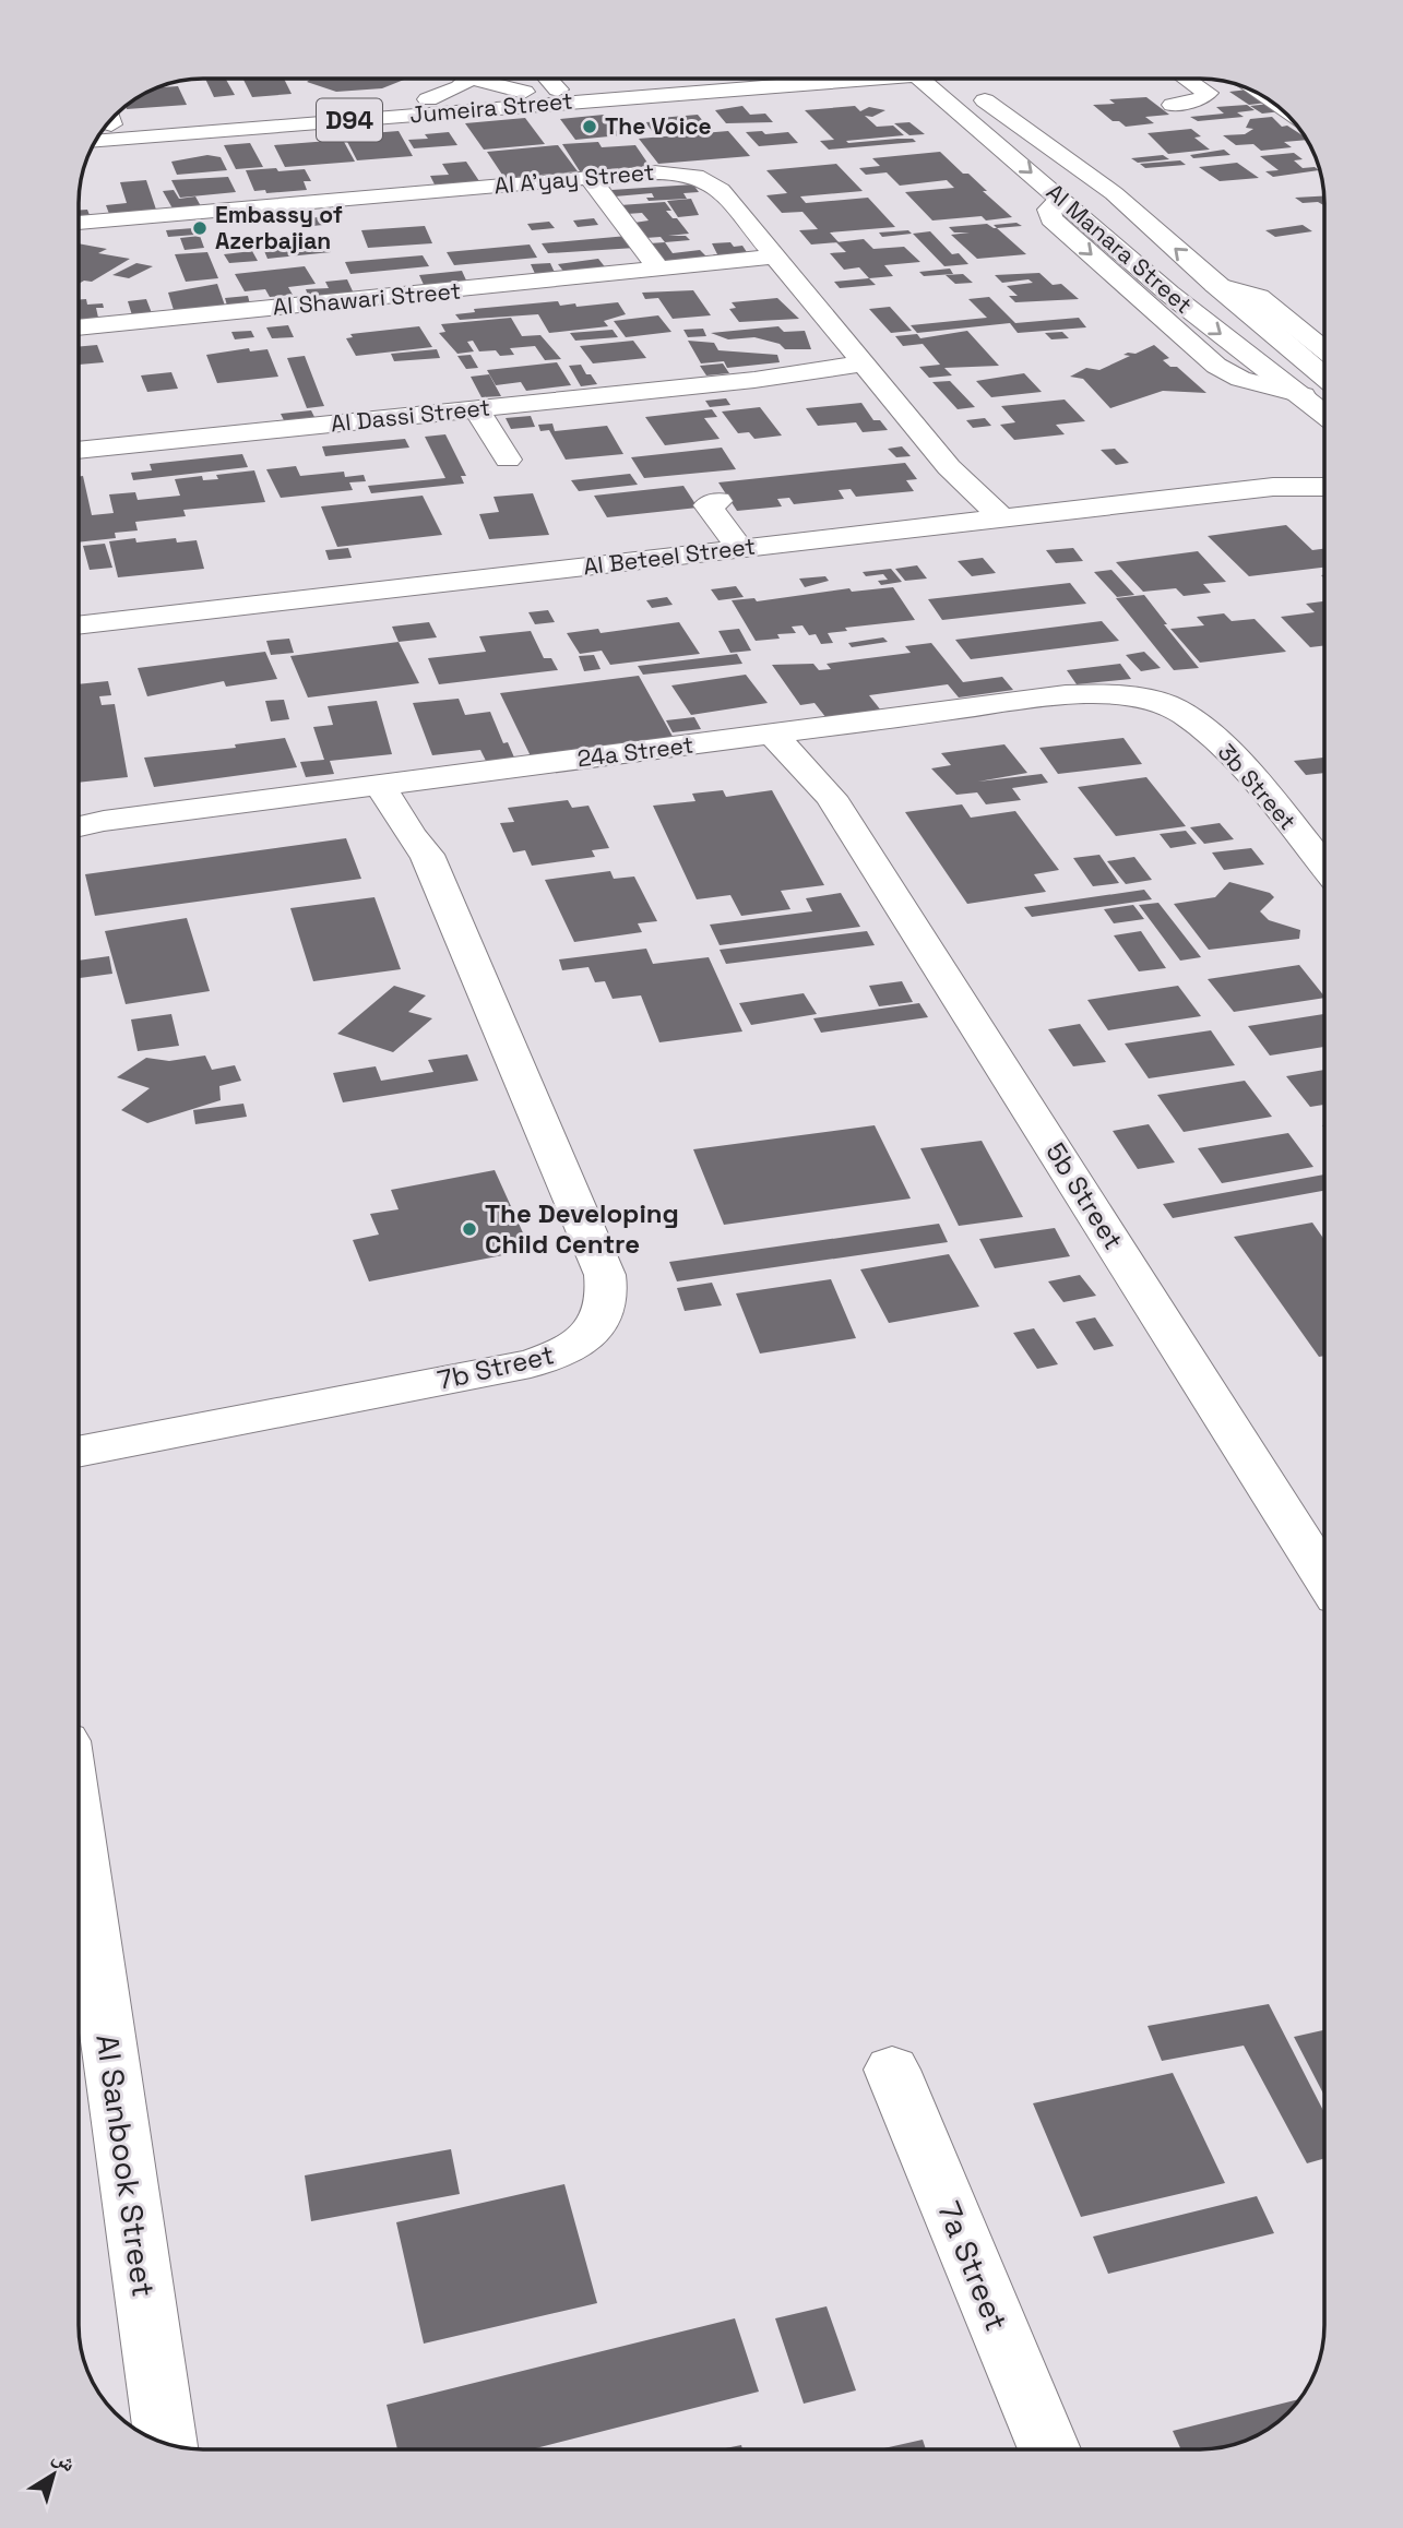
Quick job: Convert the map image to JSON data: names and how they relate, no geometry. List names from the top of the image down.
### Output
{
  "streets": {
    "street": [
      "Jumeira Street",
      "D94",
      "Al A'yay Street",
      "Al Manara Street",
      "Al Shawari Street",
      "Al Dassi Street",
      "Al Beteel Street",
      "24a Street",
      "3b Street",
      "5b Street",
      "7b Street",
      "Al Sanbook Street",
      "7a Street"
    ]
  },
  "crossings": [
    ["Al A'yay Street", "Al Shawari Street"],
    ["Al A'yay Street", "Al Dassi Street"],
    ["Al A'yay Street", "Al Beteel Street"],
    ["24a Street", "3b Street"],
    ["24a Street", "5b Street"],
    ["24a Street", "7b Street"]
  ],
  "places": ["The Voice", "Embassy of Azerbajian", "The Developing Child Centre"],
  "north": "top right"
}
